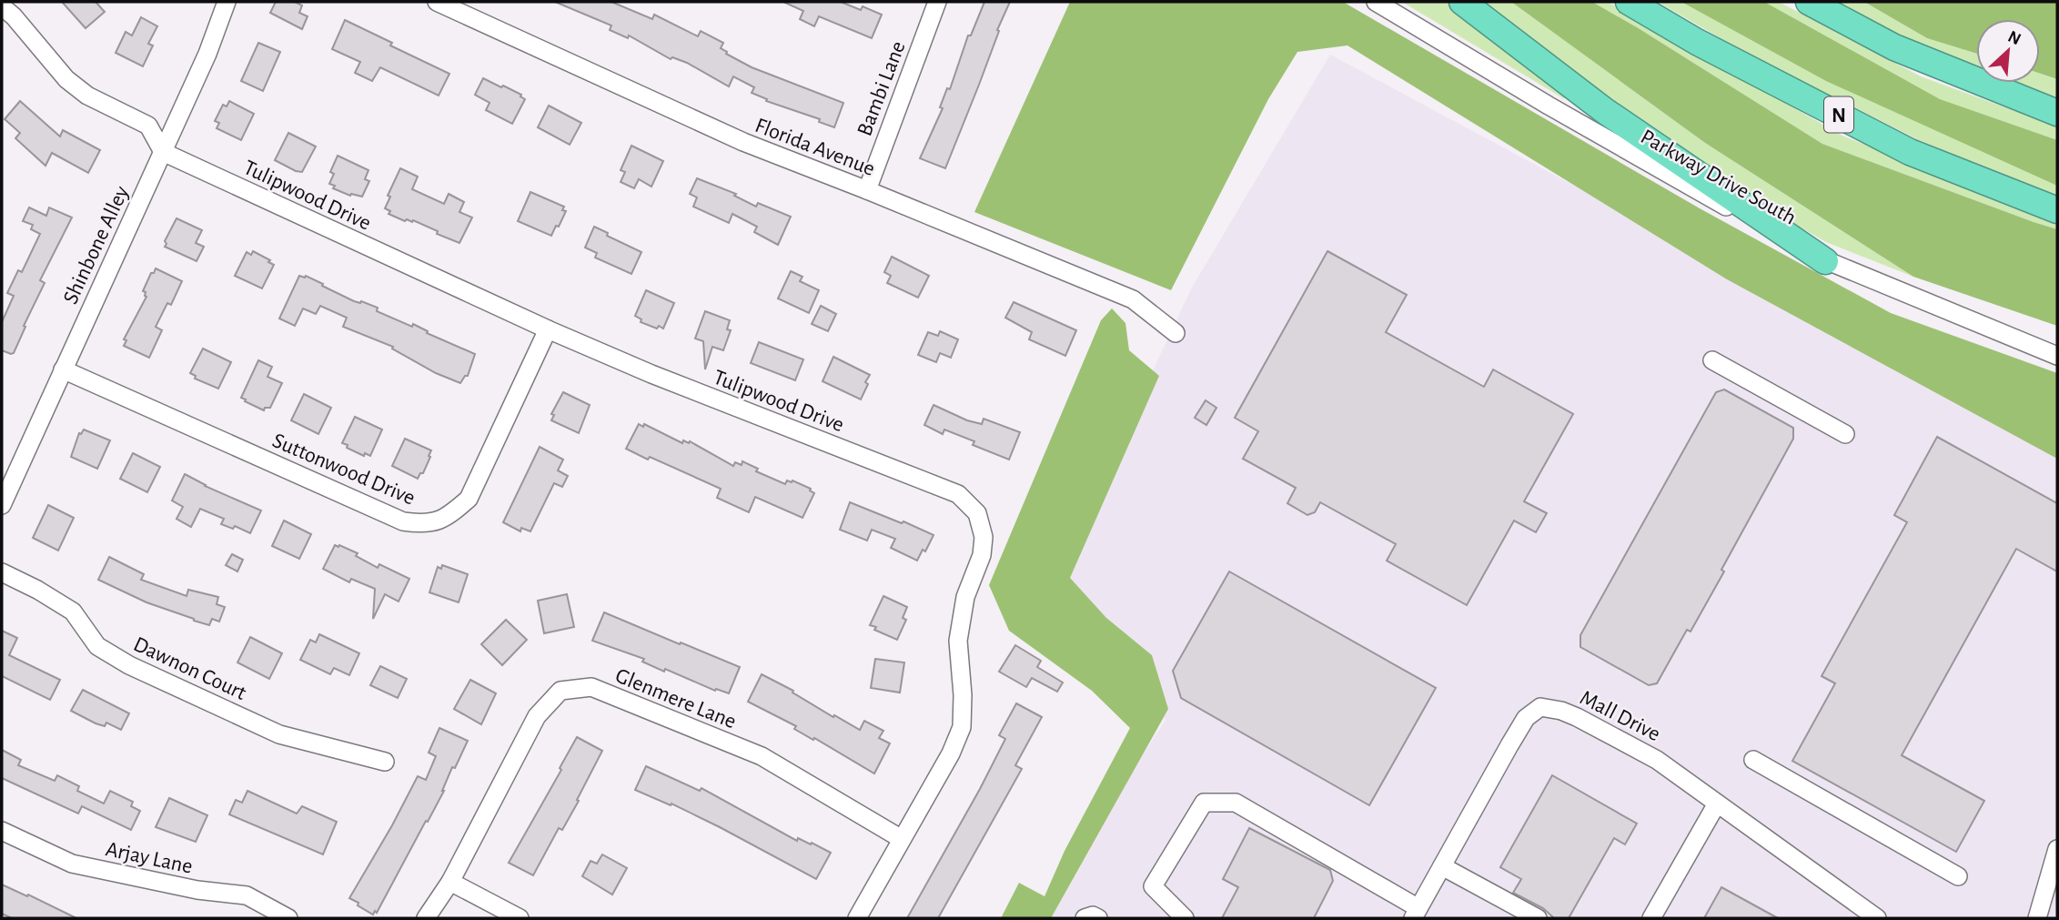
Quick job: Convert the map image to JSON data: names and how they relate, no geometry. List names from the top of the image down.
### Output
{
  "streets": {
    "highway": ["N"],
    "street": [
      "Bambi Lane",
      "Florida Avenue",
      "Parkway Drive South",
      "Tulipwood Drive",
      "Shinbone Alley",
      "Suttonwood Drive",
      "Dawnon Court",
      "Glenmere Lane",
      "Mall Drive",
      "Arjay Lane"
    ]
  },
  "crossings": [
    ["Bambi Lane", "Florida Avenue"],
    ["Tulipwood Drive", "Shinbone Alley"],
    ["Tulipwood Drive", "Suttonwood Drive"],
    ["Tulipwood Drive", "Glenmere Lane"],
    ["Shinbone Alley", "Suttonwood Drive"]
  ],
  "north": "top right"
}
